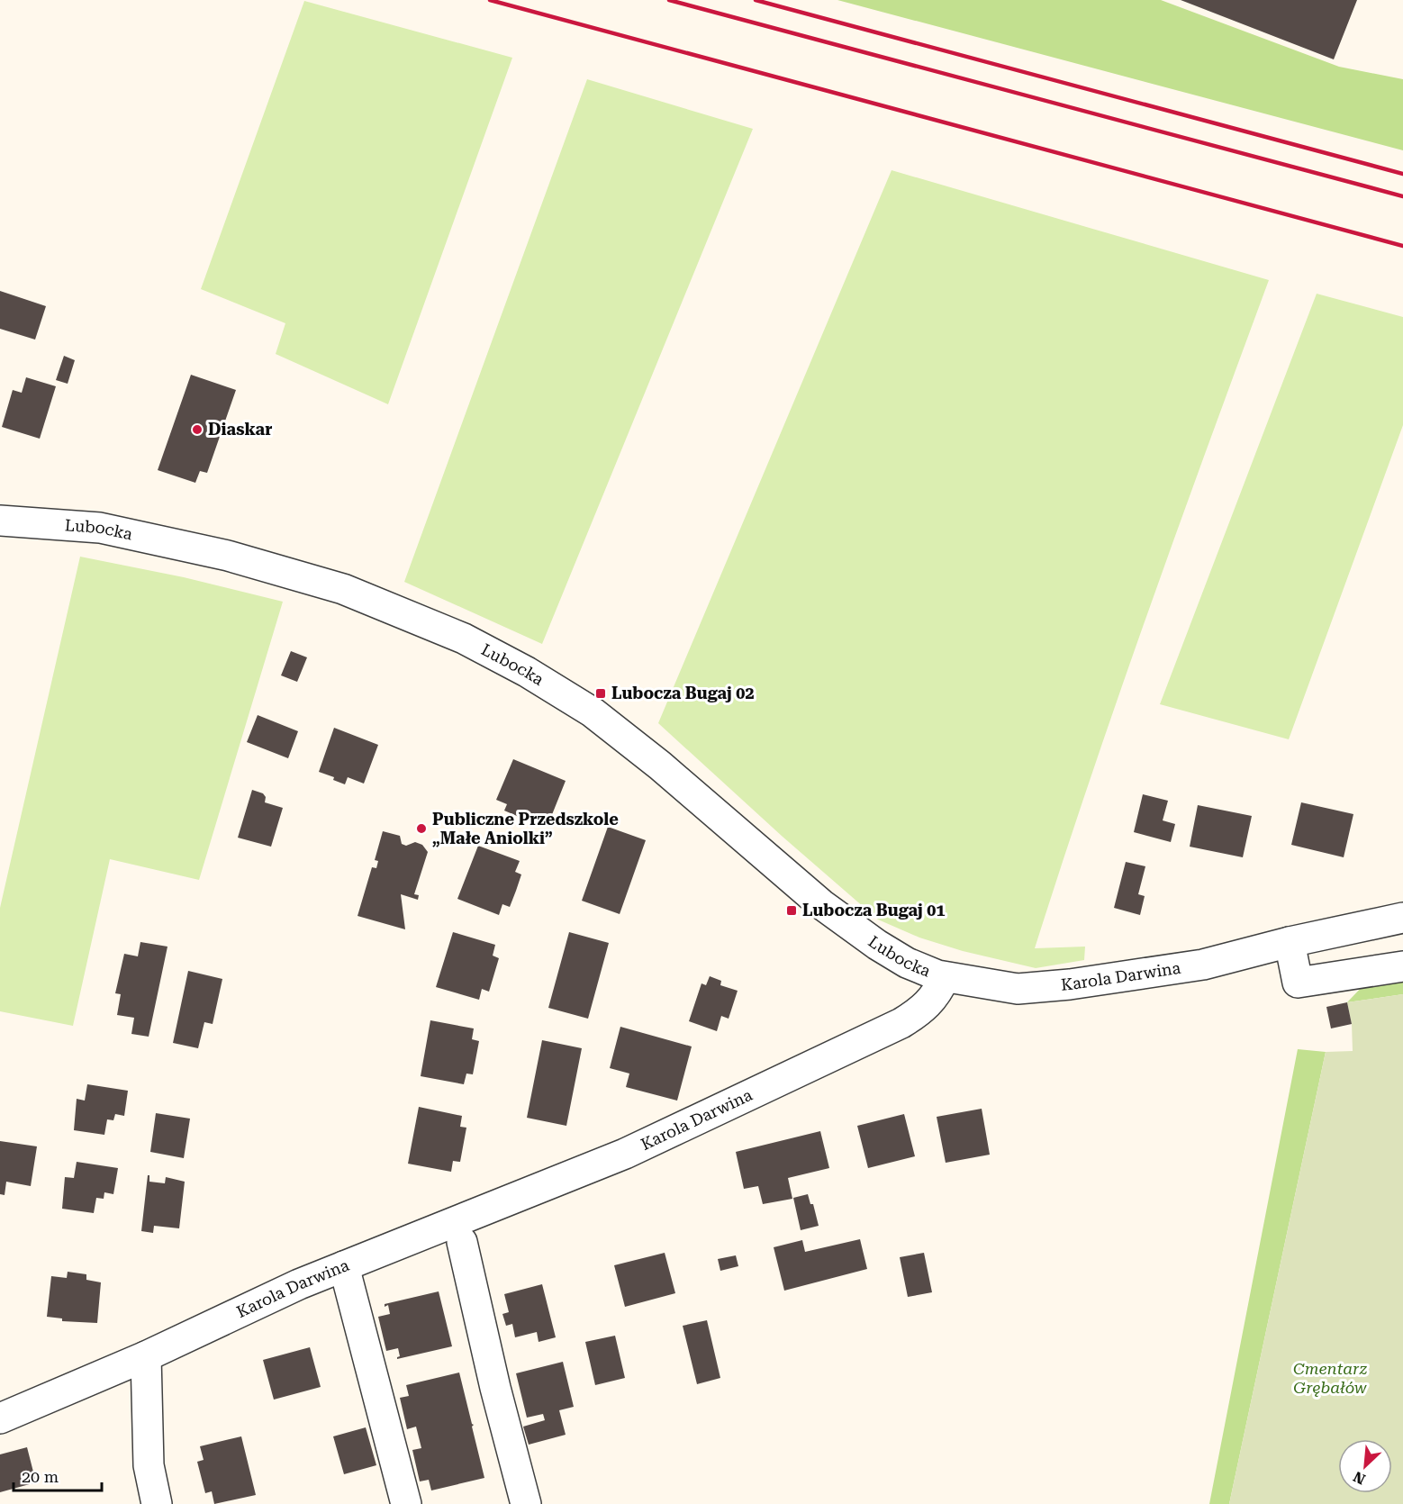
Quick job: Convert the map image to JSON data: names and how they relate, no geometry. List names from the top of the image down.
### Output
{
  "streets": {
    "street": ["Lubocka", "Karola Darwina"]
  },
  "crossings": [
    ["Lubocka", "Karola Darwina"]
  ],
  "parks": ["Cmentarz Grębałów"],
  "places": {
    "other": ["Diaskar", "Publiczne Przedszkole „Małe Aniolki”"],
    "transit": ["Lubocza Bugaj 02", "Lubocza Bugaj 01"]
  },
  "scale_bar": "20 m",
  "north": "bottom left"
}
